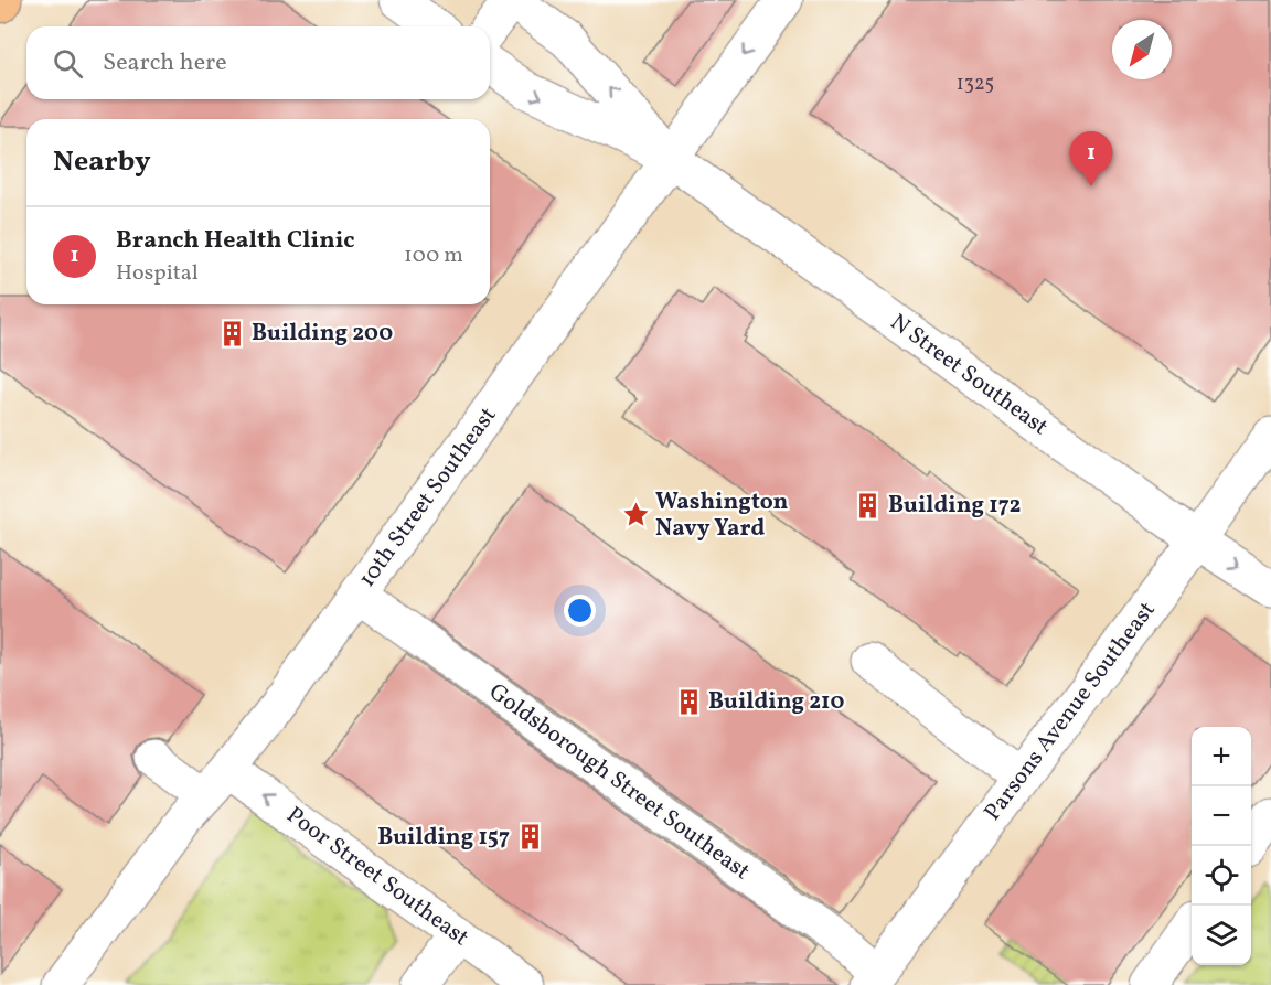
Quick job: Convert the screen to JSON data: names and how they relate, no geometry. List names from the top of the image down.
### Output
{
  "streets": {
    "street": [
      "N Street Southeast",
      "10th Street Southeast",
      "Parsons Avenue Southeast",
      "Goldsborough Street Southeast",
      "Poor Street Southeast"
    ]
  },
  "crossings": [
    ["N Street Southeast", "10th Street Southeast"],
    ["N Street Southeast", "Parsons Avenue Southeast"],
    ["10th Street Southeast", "Goldsborough Street Southeast"],
    ["10th Street Southeast", "Poor Street Southeast"],
    ["Parsons Avenue Southeast", "Goldsborough Street Southeast"]
  ],
  "one_way": ["Poor Street Southeast"],
  "places": {
    "building": [
      "Building 200",
      "Building 172",
      "Building 210",
      "Building 157"
    ],
    "place": ["Washington Navy Yard"]
  },
  "house_numbers": ["1325"],
  "north": "bottom left",
  "page": {
    "search": "Search here",
    "heading": "Nearby",
    "pins": "1",
    "list": [
      {
        "mark": "1",
        "name": "Branch Health Clinic",
        "note": "Hospital",
        "value": "100 m"
      }
    ],
    "map_buttons": ["+", "−"]
  }
}
